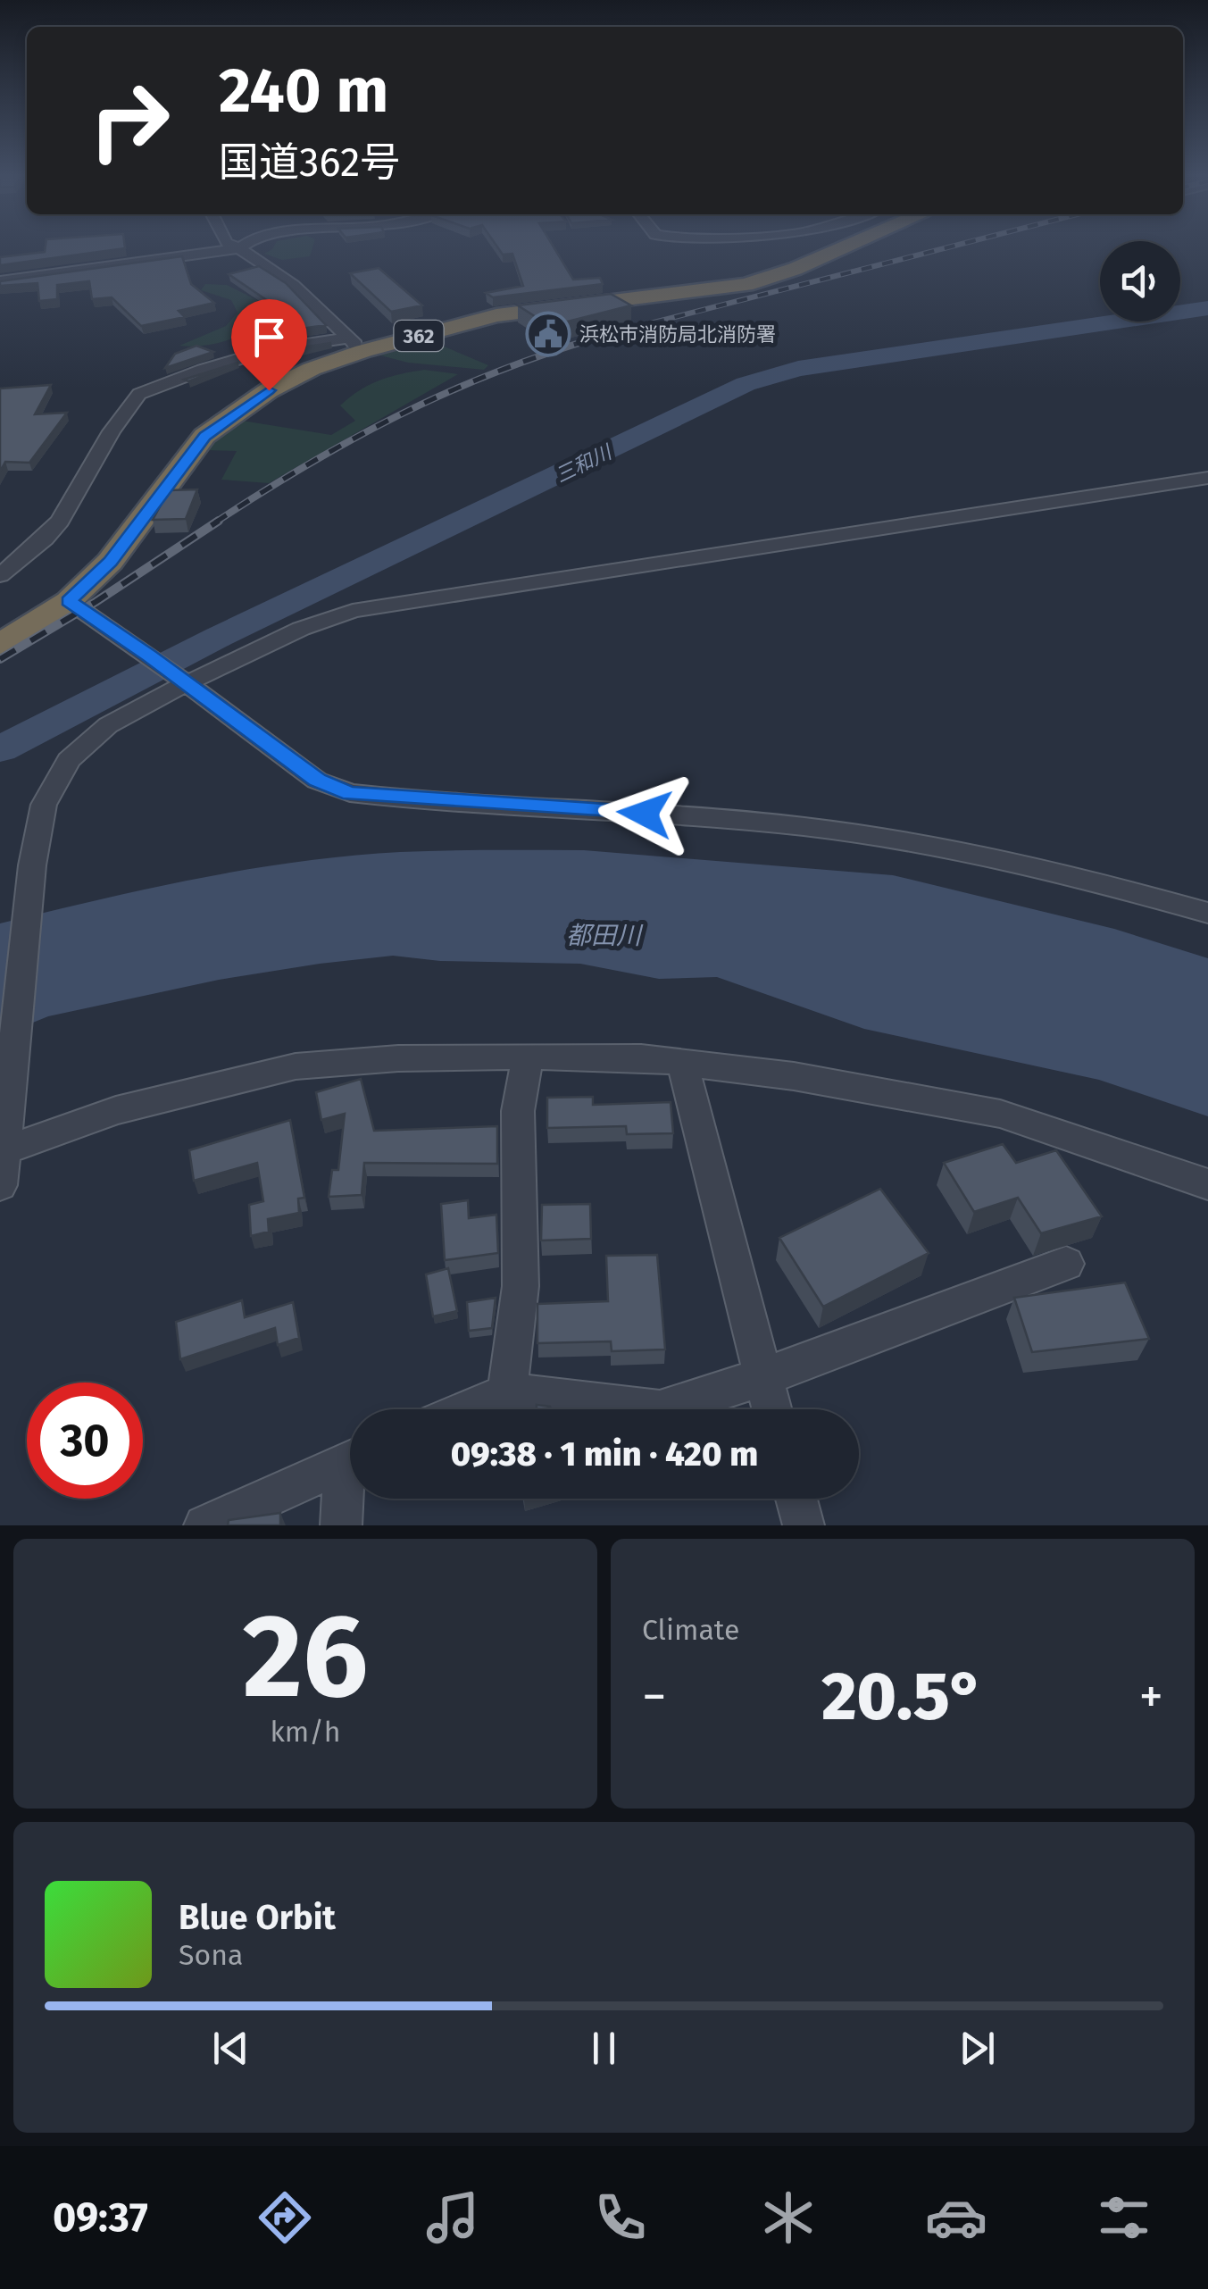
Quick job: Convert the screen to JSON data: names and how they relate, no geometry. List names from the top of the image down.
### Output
{
  "streets": {
    "highway": ["362"]
  },
  "water": ["三和川", "都田川"],
  "places": {
    "public building": ["浜松市消防局北消防署"]
  },
  "page": {
    "turn": ["240 m", "国道362号"],
    "limit": "30",
    "trip": "09:38 · 1 min · 420 m",
    "tile": [
      ["26", "km/h"],
      "Climate"
    ],
    "heat": ["−", "20.5°", "+"],
    "song": ["Blue Orbit", "Sona"],
    "tabs": "09:37"
  }
}
